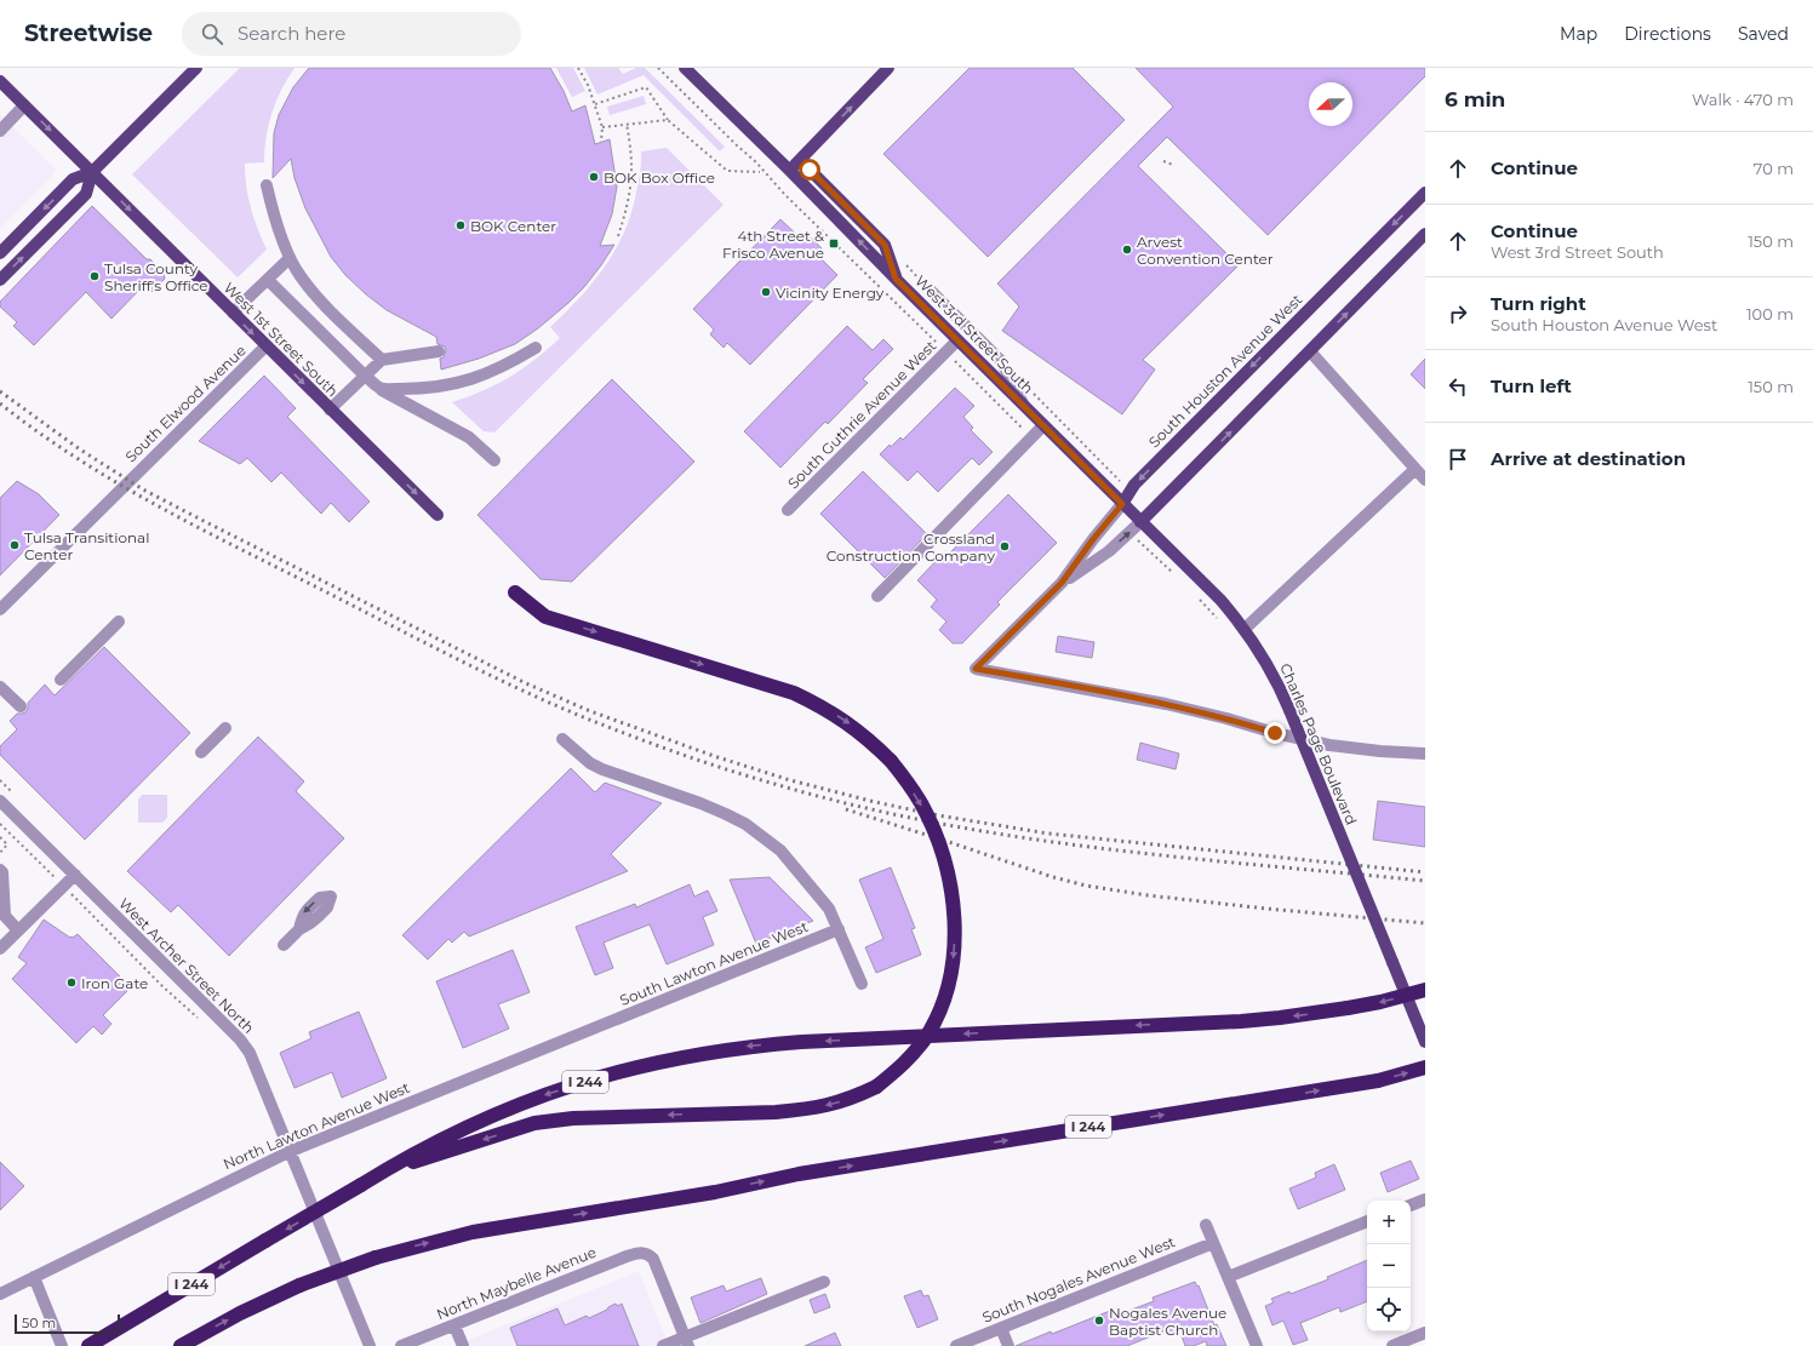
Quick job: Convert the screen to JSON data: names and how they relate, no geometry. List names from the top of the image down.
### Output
{
  "streets": {
    "highway": ["I 244"],
    "main road": [
      "West 3rd Street South",
      "West 1st Street South",
      "South Houston Avenue West",
      "Charles Page Boulevard"
    ],
    "street": [
      "South Elwood Avenue",
      "South Guthrie Avenue West",
      "South Lawton Avenue West",
      "West Archer Street North",
      "North Lawton Avenue West",
      "South Nogales Avenue West",
      "North Maybelle Avenue"
    ]
  },
  "crossings": [
    ["West 3rd Street South", "South Houston Avenue West"],
    ["West 3rd Street South", "South Guthrie Avenue West"],
    ["West 3rd Street South", "Charles Page Boulevard"],
    ["West 1st Street South", "South Elwood Avenue"],
    ["South Houston Avenue West", "Charles Page Boulevard"],
    ["South Lawton Avenue West", "North Lawton Avenue West"],
    ["West Archer Street North", "North Lawton Avenue West"]
  ],
  "one_way": ["West 1st Street South"],
  "places": {
    "other": [
      "BOK Box Office",
      "BOK Center",
      "Arvest Convention Center",
      "Tulsa County Sheriff's Office",
      "Vicinity Energy",
      "Tulsa Transitional Center",
      "Crossland Construction Company",
      "Iron Gate",
      "Nogales Avenue Baptist Church"
    ],
    "transit": ["4th Street & Frisco Avenue"]
  },
  "scale_bar": "50 m",
  "north": "left",
  "page": {
    "header": "Streetwise",
    "search": "Search here",
    "nav": ["Map", "Directions", "Saved"],
    "heading": ["6 min", "Walk · 470 m"],
    "list": [
      ["Continue", "70 m"],
      ["Continue", "West 3rd Street South", "150 m"],
      ["Turn right", "South Houston Avenue West", "100 m"],
      ["Turn left", "150 m"],
      "Arrive at destination"
    ],
    "map_buttons": ["+", "−"],
    "scale": "50 m"
  }
}
